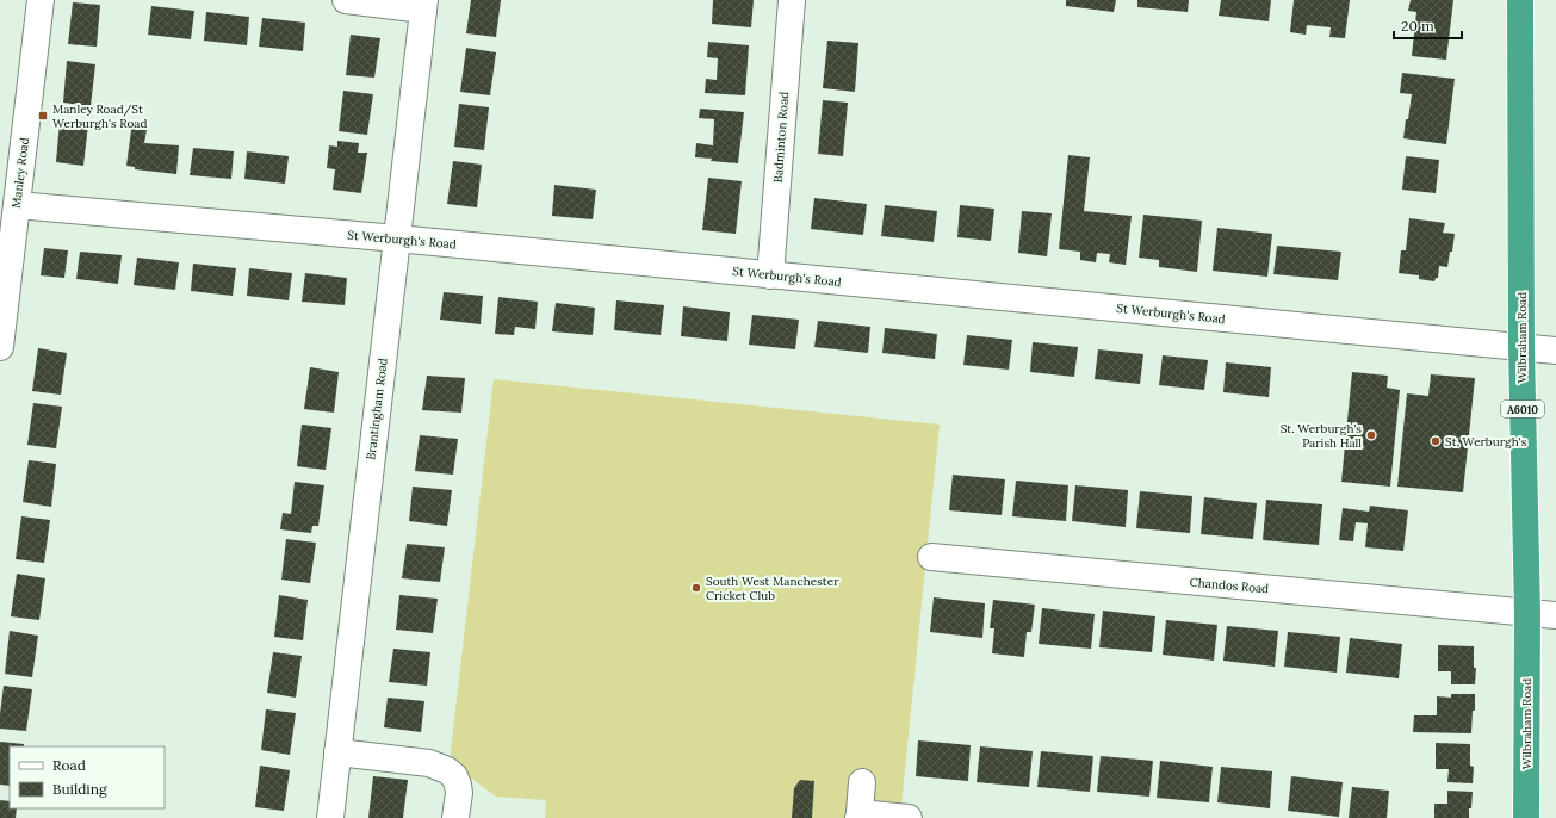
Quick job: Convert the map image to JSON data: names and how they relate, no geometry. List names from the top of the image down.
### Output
{
  "streets": {
    "highway": ["Wilbraham Road", "A6010"],
    "street": [
      "Badminton Road",
      "Manley Road",
      "St Werburgh's Road",
      "Brantingham Road",
      "Chandos Road"
    ]
  },
  "crossings": [
    ["Badminton Road", "St Werburgh's Road"],
    ["Manley Road", "St Werburgh's Road"],
    ["St Werburgh's Road", "Wilbraham Road"],
    ["St Werburgh's Road", "Brantingham Road"],
    ["Wilbraham Road", "Chandos Road"]
  ],
  "places": {
    "transit": ["Manley Road/St Werburgh's Road"],
    "other": ["St. Werburgh's Parish Hall", "St. Werburgh's", "South West Manchester Cricket Club"]
  },
  "legend": ["Road", "Building"],
  "scale_bar": "20 m"
}
